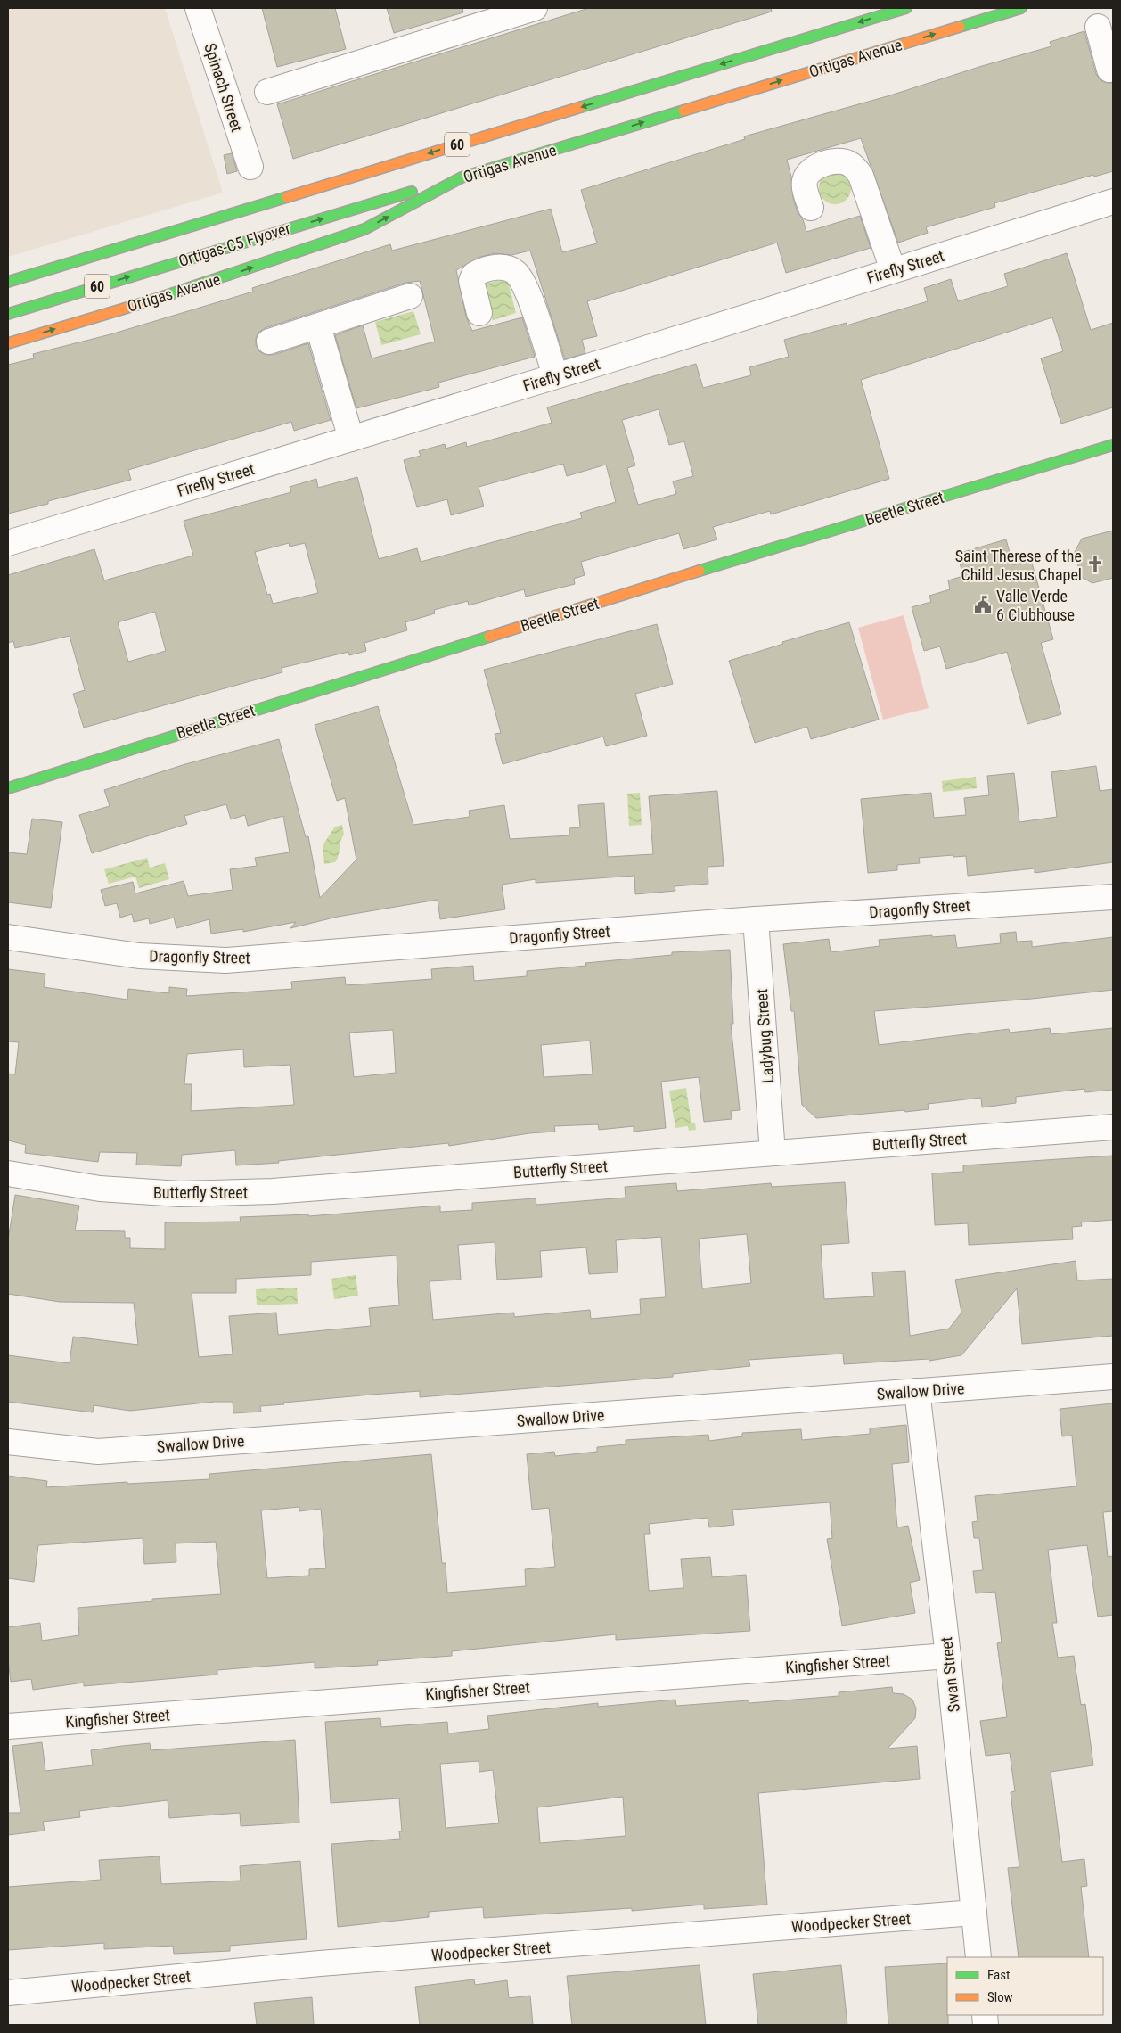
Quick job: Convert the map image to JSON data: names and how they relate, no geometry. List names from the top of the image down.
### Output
{
  "streets": {
    "main road": [
      "Ortigas Avenue",
      "60",
      "Ortigas-C5 Flyover",
      "Beetle Street"
    ],
    "street": [
      "Spinach Street",
      "Firefly Street",
      "Dragonfly Street",
      "Ladybug Street",
      "Butterfly Street",
      "Swallow Drive",
      "Kingfisher Street",
      "Swan Street",
      "Woodpecker Street"
    ]
  },
  "crossings": [
    ["Ortigas Avenue", "Ortigas-C5 Flyover"],
    ["Dragonfly Street", "Ladybug Street"],
    ["Ladybug Street", "Butterfly Street"],
    ["Swallow Drive", "Swan Street"],
    ["Kingfisher Street", "Swan Street"],
    ["Swan Street", "Woodpecker Street"]
  ],
  "places": {
    "church": ["Saint Therese of the Child Jesus Chapel"],
    "public building": ["Valle Verde 6 Clubhouse"]
  },
  "legend": ["Fast", "Slow"]
}
